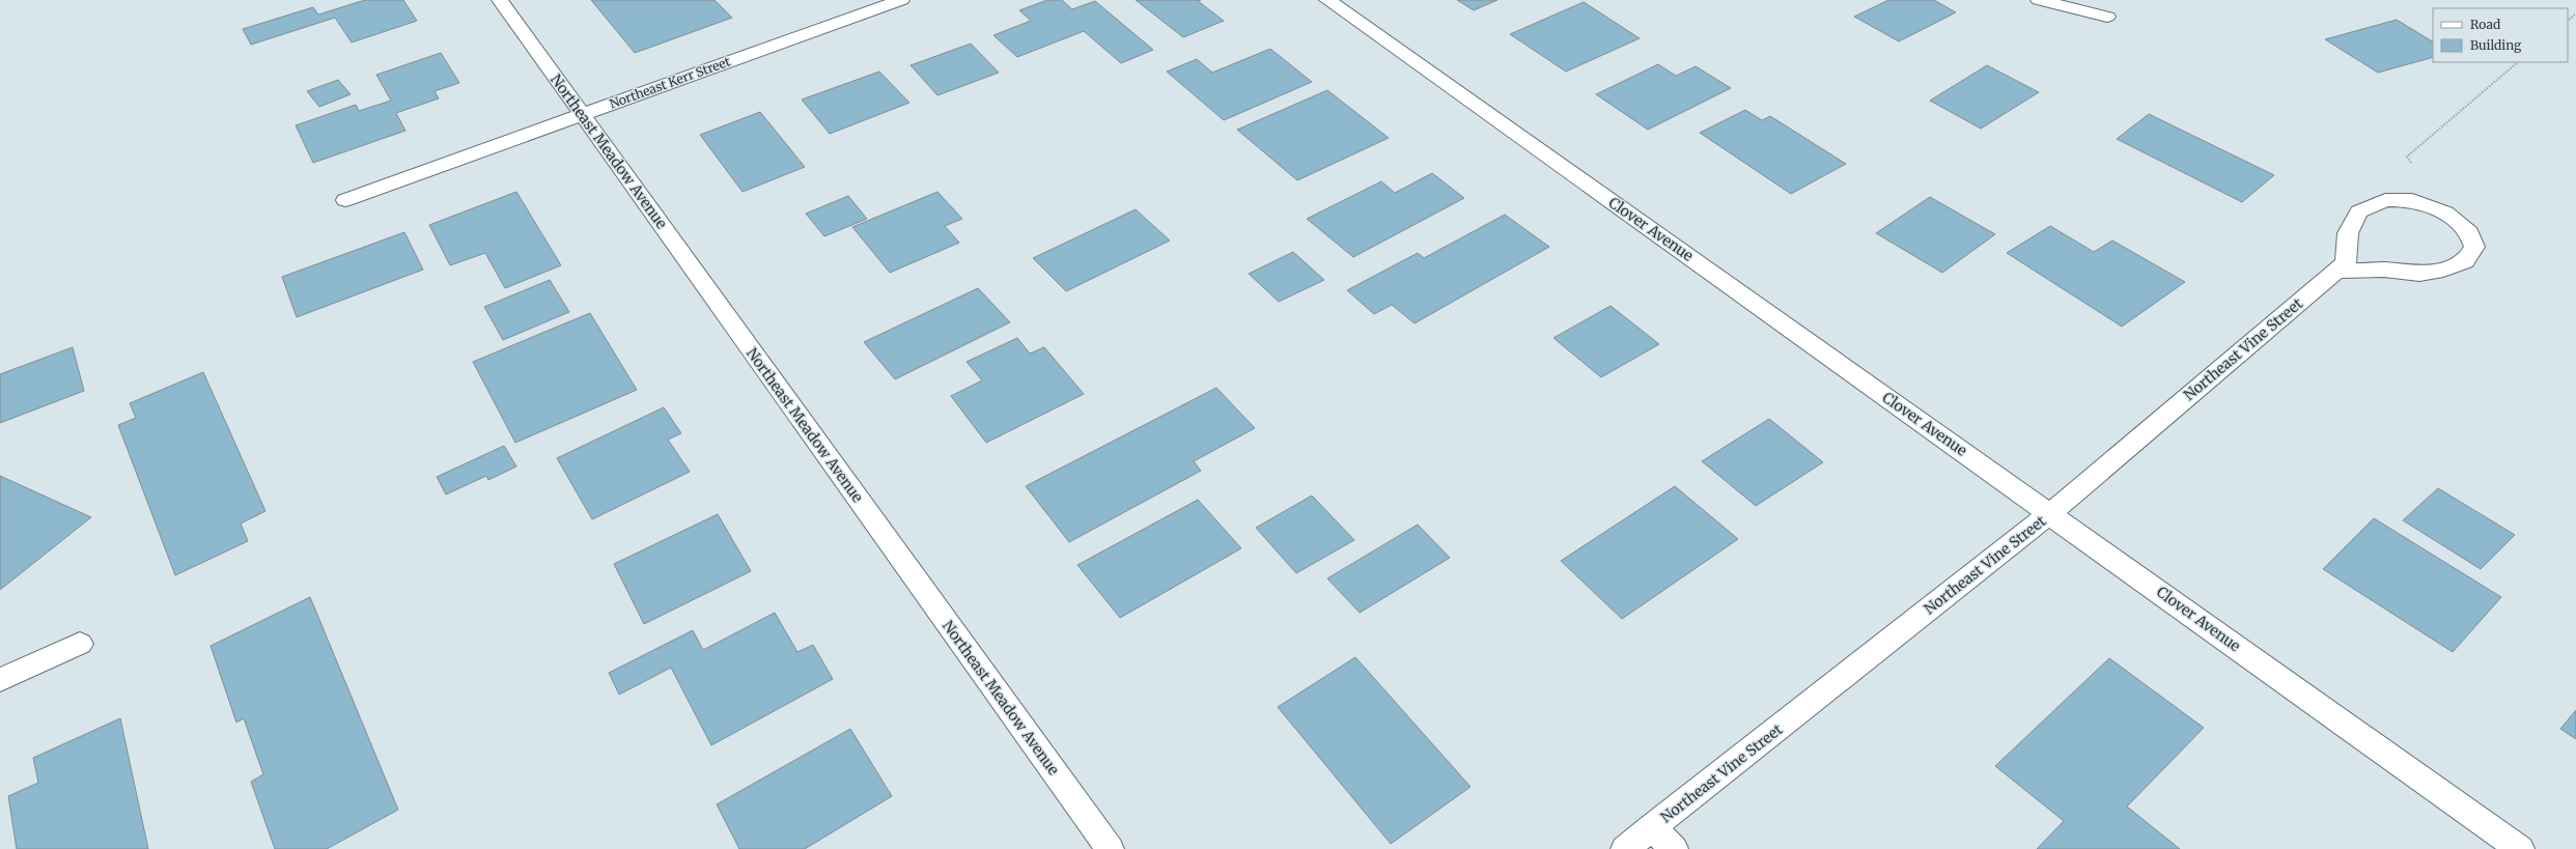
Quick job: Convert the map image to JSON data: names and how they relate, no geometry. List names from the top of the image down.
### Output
{
  "streets": {
    "street": [
      "Northeast Kerr Street",
      "Northeast Meadow Avenue",
      "Clover Avenue",
      "Northeast Vine Street"
    ]
  },
  "crossings": [
    ["Northeast Kerr Street", "Northeast Meadow Avenue"],
    ["Clover Avenue", "Northeast Vine Street"]
  ],
  "legend": ["Road", "Building"]
}
